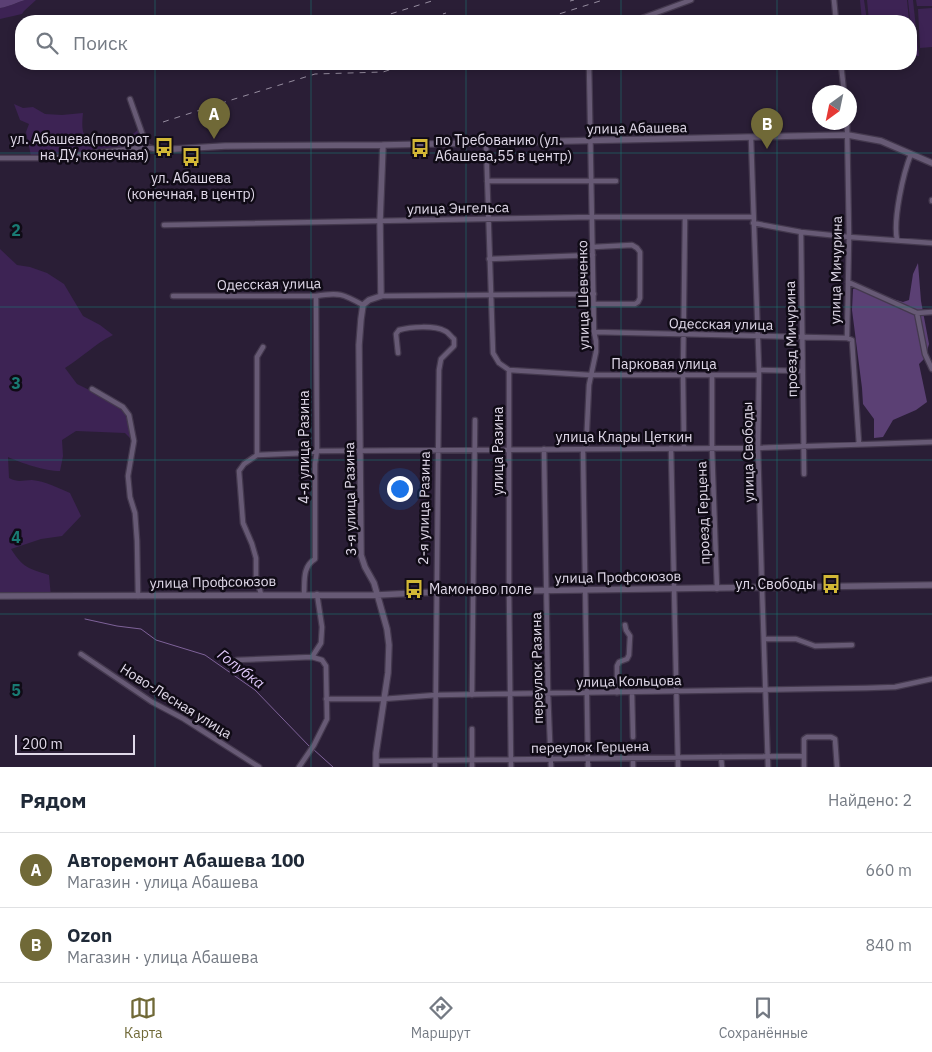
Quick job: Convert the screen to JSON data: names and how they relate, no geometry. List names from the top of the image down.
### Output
{
  "streets": {
    "street": [
      "улица Абашева",
      "улица Энгельса",
      "улица Мичурина",
      "Одесская улица",
      "улица Шевченко",
      "проезд Мичурина",
      "Парковая улица",
      "улица Клары Цеткин",
      "4-я улица Разина",
      "улица Разина",
      "улица Свободы",
      "3-я улица Разина",
      "2-я улица Разина",
      "проезд Герцена",
      "улица Профсоюзов",
      "переулок Разина",
      "улица Кольцова",
      "Ново-Лесная улица",
      "переулок Герцена"
    ]
  },
  "crossings": [
    ["улица Абашева", "улица Мичурина"],
    ["улица Абашева", "улица Шевченко"],
    ["улица Абашева", "улица Свободы"],
    ["улица Энгельса", "улица Шевченко"],
    ["улица Энгельса", "улица Свободы"],
    ["улица Мичурина", "Одесская улица"],
    ["улица Мичурина", "улица Клары Цеткин"],
    ["Одесская улица", "улица Шевченко"],
    ["Одесская улица", "проезд Мичурина"],
    ["Одесская улица", "4-я улица Разина"],
    ["Одесская улица", "улица Свободы"],
    ["Одесская улица", "3-я улица Разина"],
    ["улица Шевченко", "Парковая улица"],
    ["улица Шевченко", "улица Клары Цеткин"],
    ["улица Шевченко", "улица Профсоюзов"],
    ["улица Шевченко", "улица Кольцова"],
    ["улица Шевченко", "переулок Герцена"],
    ["проезд Мичурина", "Парковая улица"],
    ["проезд Мичурина", "улица Клары Цеткин"],
    ["Парковая улица", "улица Разина"],
    ["Парковая улица", "улица Свободы"],
    ["Парковая улица", "проезд Герцена"],
    ["улица Клары Цеткин", "4-я улица Разина"],
    ["улица Клары Цеткин", "улица Разина"],
    ["улица Клары Цеткин", "улица Свободы"],
    ["улица Клары Цеткин", "3-я улица Разина"],
    ["улица Клары Цеткин", "2-я улица Разина"],
    ["улица Клары Цеткин", "проезд Герцена"],
    ["улица Клары Цеткин", "переулок Разина"],
    ["4-я улица Разина", "улица Профсоюзов"],
    ["улица Разина", "улица Профсоюзов"],
    ["улица Разина", "улица Кольцова"],
    ["улица Разина", "переулок Герцена"],
    ["улица Свободы", "улица Профсоюзов"],
    ["улица Свободы", "улица Кольцова"],
    ["улица Свободы", "переулок Герцена"],
    ["3-я улица Разина", "улица Профсоюзов"],
    ["3-я улица Разина", "улица Кольцова"],
    ["3-я улица Разина", "переулок Герцена"],
    ["2-я улица Разина", "улица Профсоюзов"],
    ["2-я улица Разина", "улица Кольцова"],
    ["2-я улица Разина", "переулок Герцена"],
    ["проезд Герцена", "улица Профсоюзов"],
    ["улица Профсоюзов", "переулок Разина"],
    ["переулок Разина", "улица Кольцова"],
    ["переулок Разина", "переулок Герцена"]
  ],
  "water": ["Голубка"],
  "places": {
    "bus stop": [
      "ул. Абашева(поворот на ДУ, конечная)",
      "по Требованию (ул. Абашева,55 в центр)",
      "ул. Абашева (конечная, в центр)",
      "ул. Свободы",
      "Мамоново поле"
    ]
  },
  "scale_bar": "200 m",
  "north": "bottom left",
  "page": {
    "search": "Поиск",
    "pins": ["A", "B"],
    "scale": "200 m",
    "heading": ["Рядом", "Найдено: 2"],
    "list": [
      {
        "mark": "A",
        "name": "Авторемонт Абашева 100",
        "note": "Магазин · улица Абашева",
        "value": "660 m"
      },
      {
        "mark": "B",
        "name": "Ozon",
        "note": "Магазин · улица Абашева",
        "value": "840 m"
      }
    ],
    "nav": ["Карта", "Маршрут", "Сохранённые"]
  },
  "grid": {
    "rows": [
      "2",
      "3",
      "4",
      "5"
    ]
  }
}
